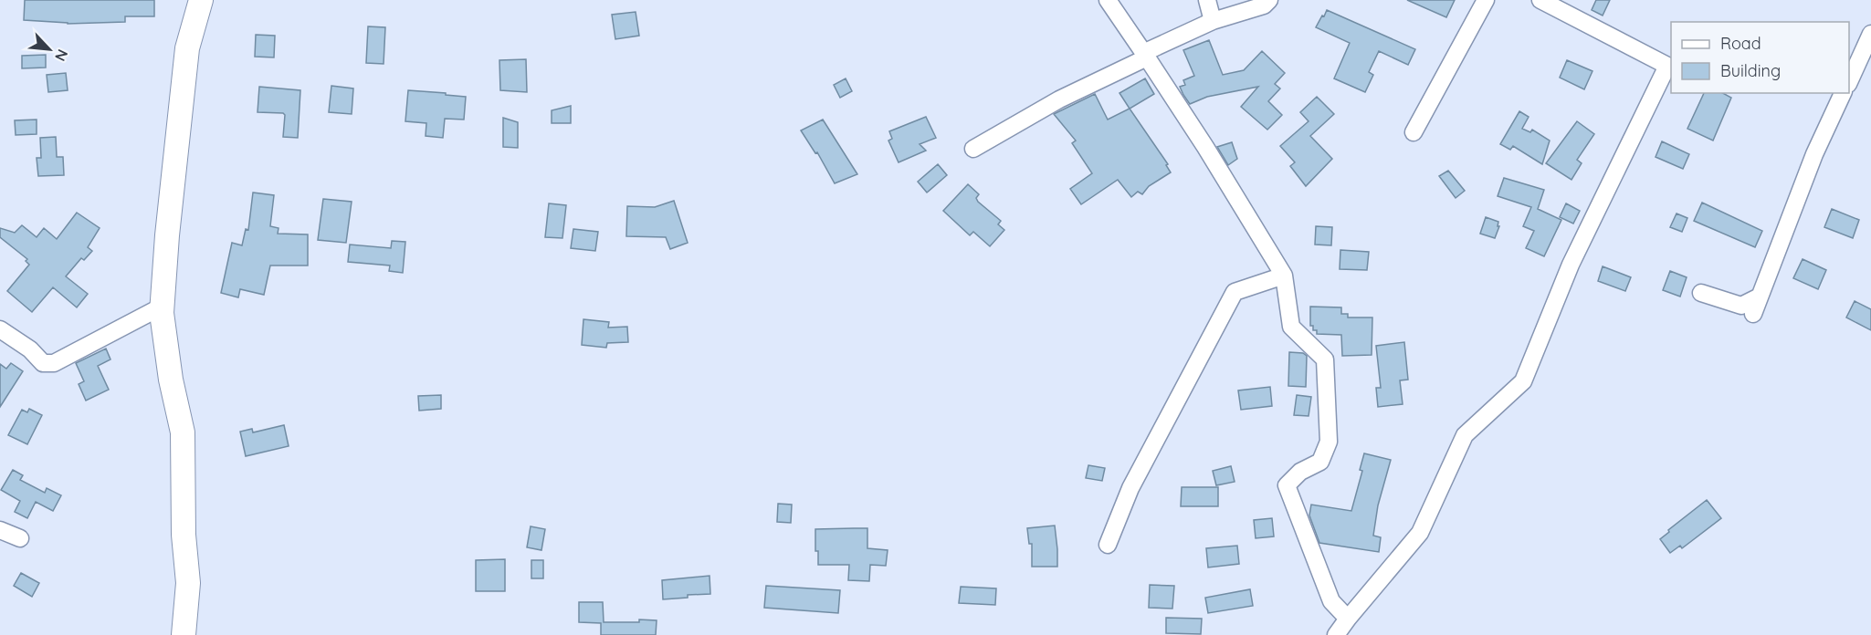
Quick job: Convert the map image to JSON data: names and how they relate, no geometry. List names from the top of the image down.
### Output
{
  "legend": ["Road", "Building"],
  "north": "bottom right"
}
